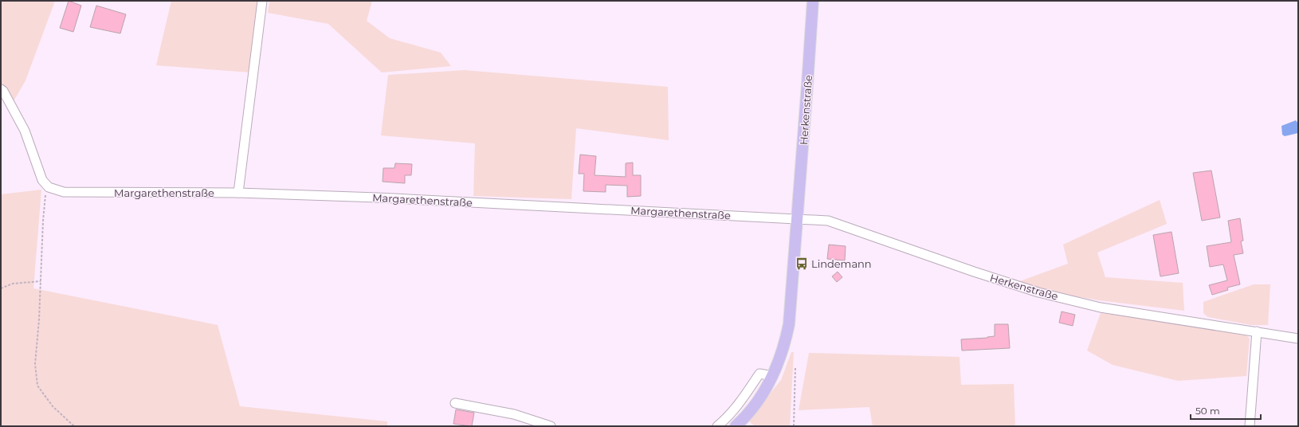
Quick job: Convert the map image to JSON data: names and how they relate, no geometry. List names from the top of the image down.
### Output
{
  "streets": {
    "main road": ["Herkenstraße"],
    "street": ["Margarethenstraße"]
  },
  "crossings": [
    ["Herkenstraße", "Margarethenstraße"]
  ],
  "places": {
    "bus stop": ["Lindemann"]
  },
  "scale_bar": "50 m"
}
